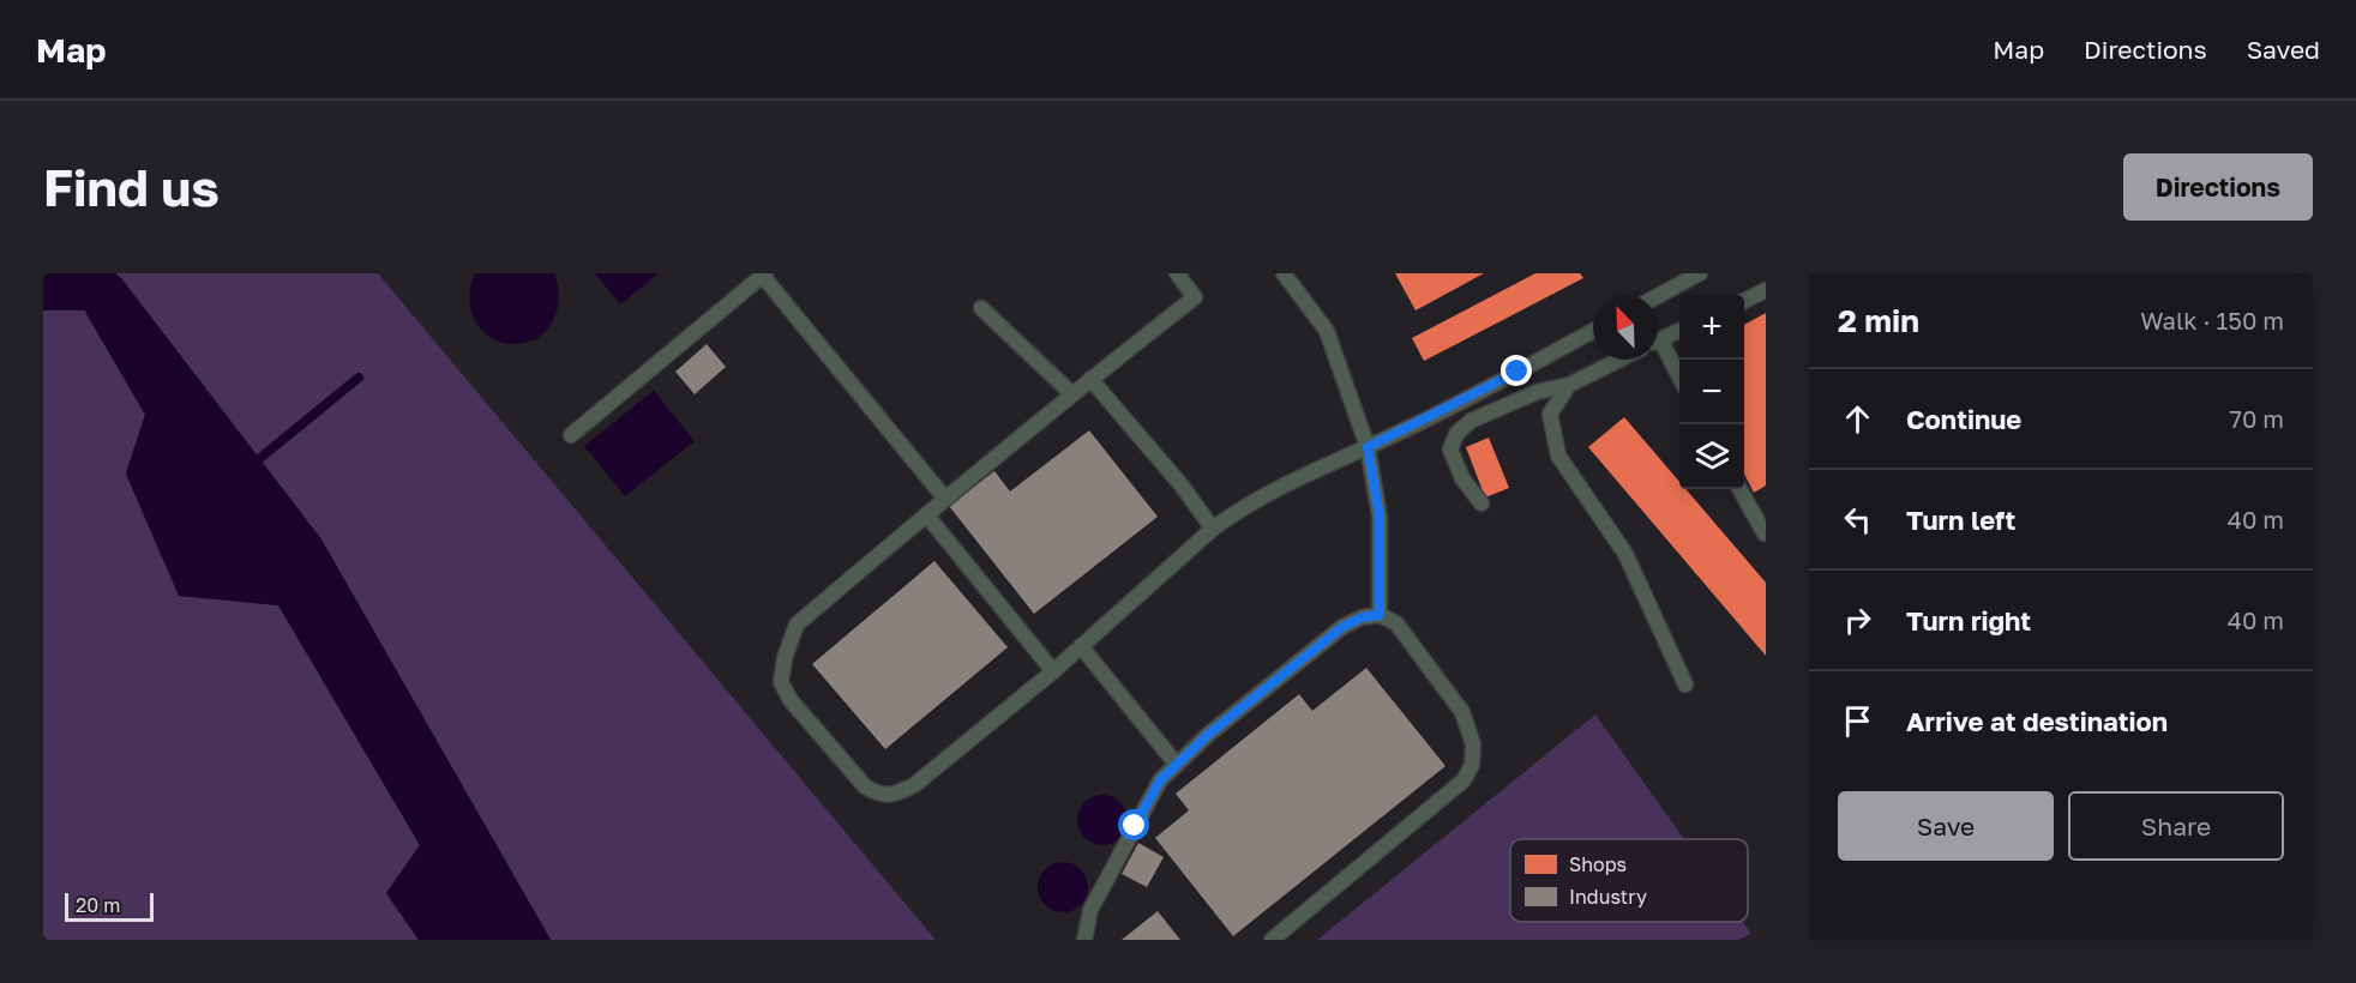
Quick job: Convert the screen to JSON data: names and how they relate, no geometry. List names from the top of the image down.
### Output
{
  "legend": ["Shops", "Industry"],
  "scale_bar": "20 m",
  "north": "top left",
  "page": {
    "header": "Map",
    "nav": ["Map", "Directions", "Saved"],
    "buttons": [
      "Directions",
      ["Save", "Share"]
    ],
    "title": "Find us",
    "heading": ["2 min", "Walk · 150 m"],
    "map_buttons": ["+", "−"],
    "list": [
      ["Continue", "70 m"],
      ["Turn left", "40 m"],
      ["Turn right", "40 m"],
      "Arrive at destination"
    ],
    "scale": "20 m"
  }
}
